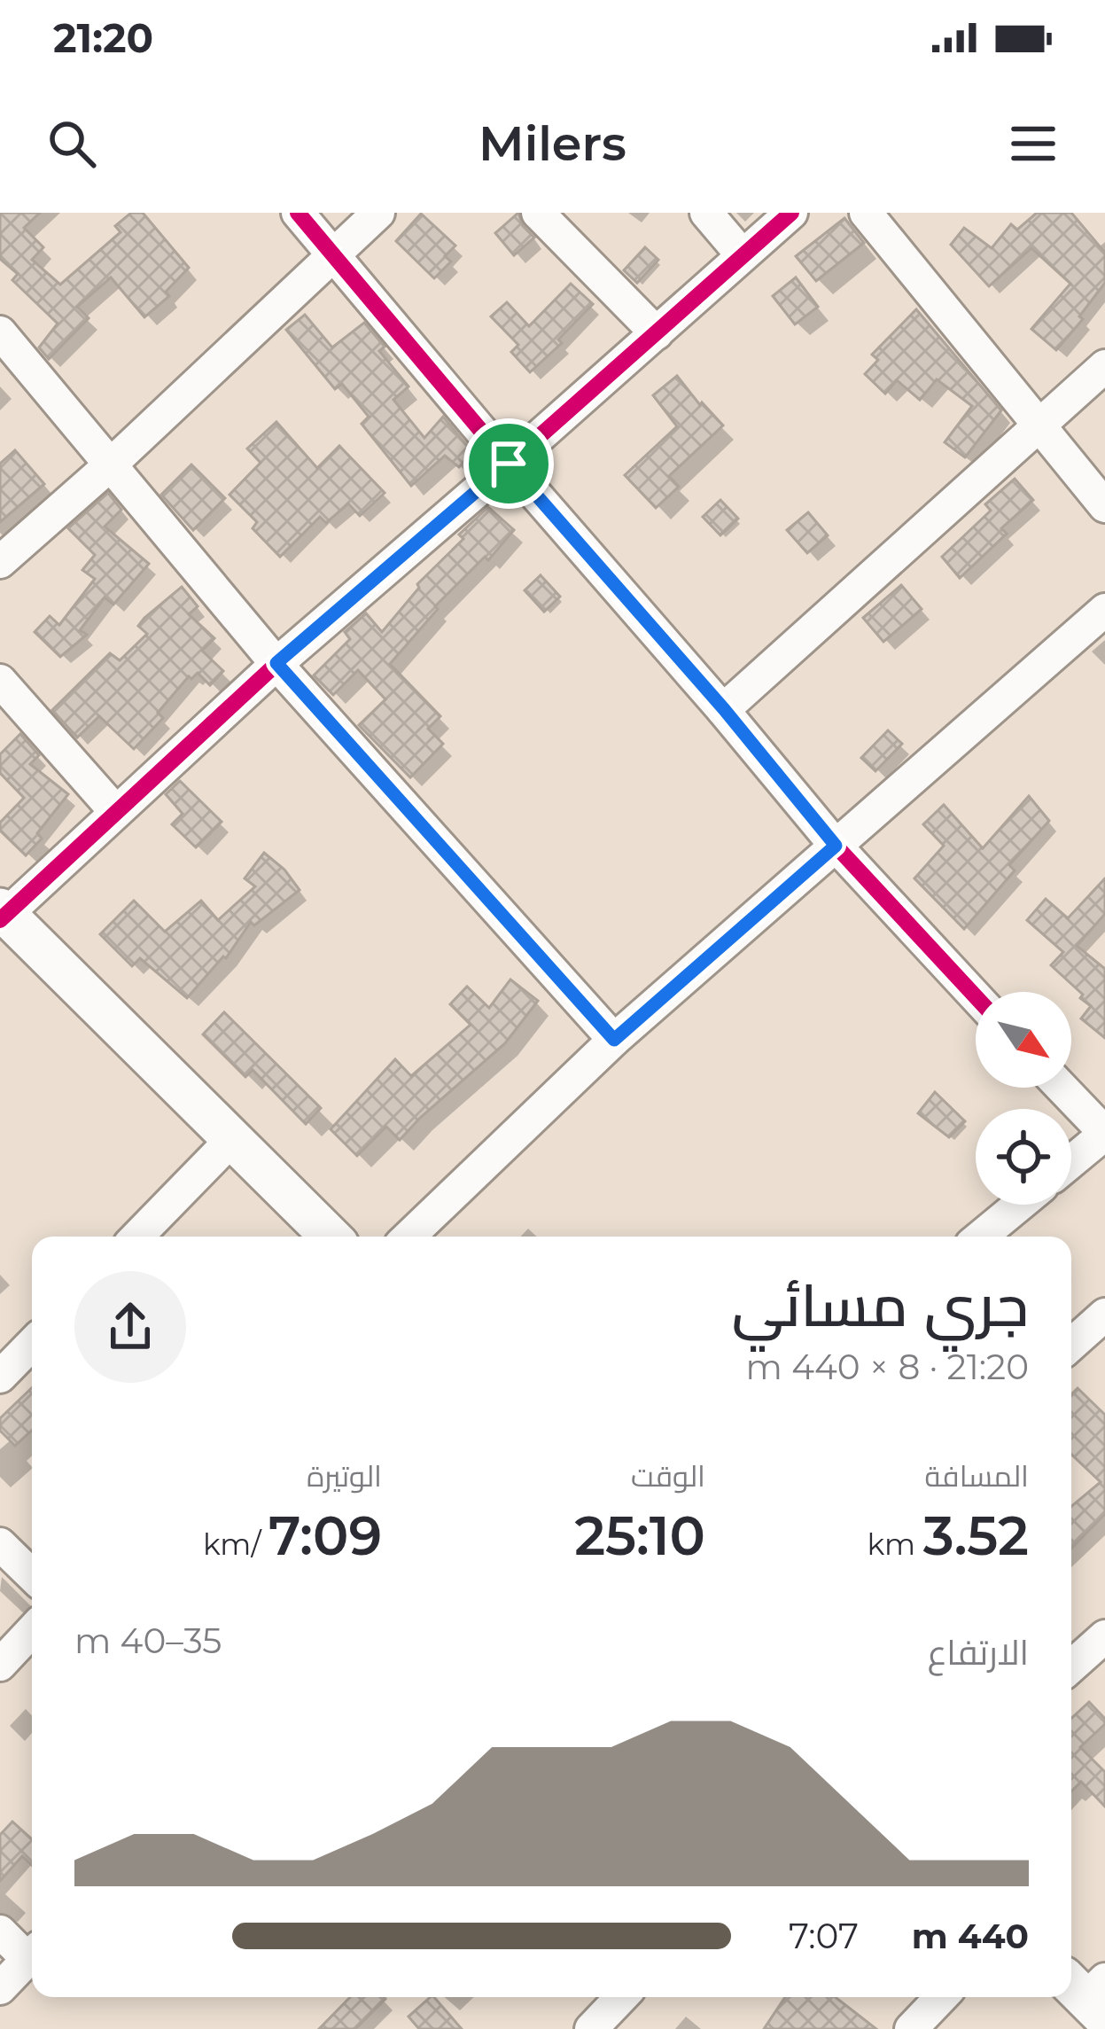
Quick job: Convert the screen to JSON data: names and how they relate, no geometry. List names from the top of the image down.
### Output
{
  "north": "bottom right",
  "page": {
    "status": "21:20",
    "header": "Milers",
    "heading": ["جري مسائي", "21:20 · 8 × 440 m"],
    "stats": [
      ["المسافة", "3.52 km"],
      ["الوقت", "25:10"],
      ["الوتيرة", "7:09 /km"]
    ],
    "chart": ["الارتفاع", "35–40 m"],
    "list": [
      {
        "name": "440 m",
        "note": "7:07"
      }
    ]
  }
}
